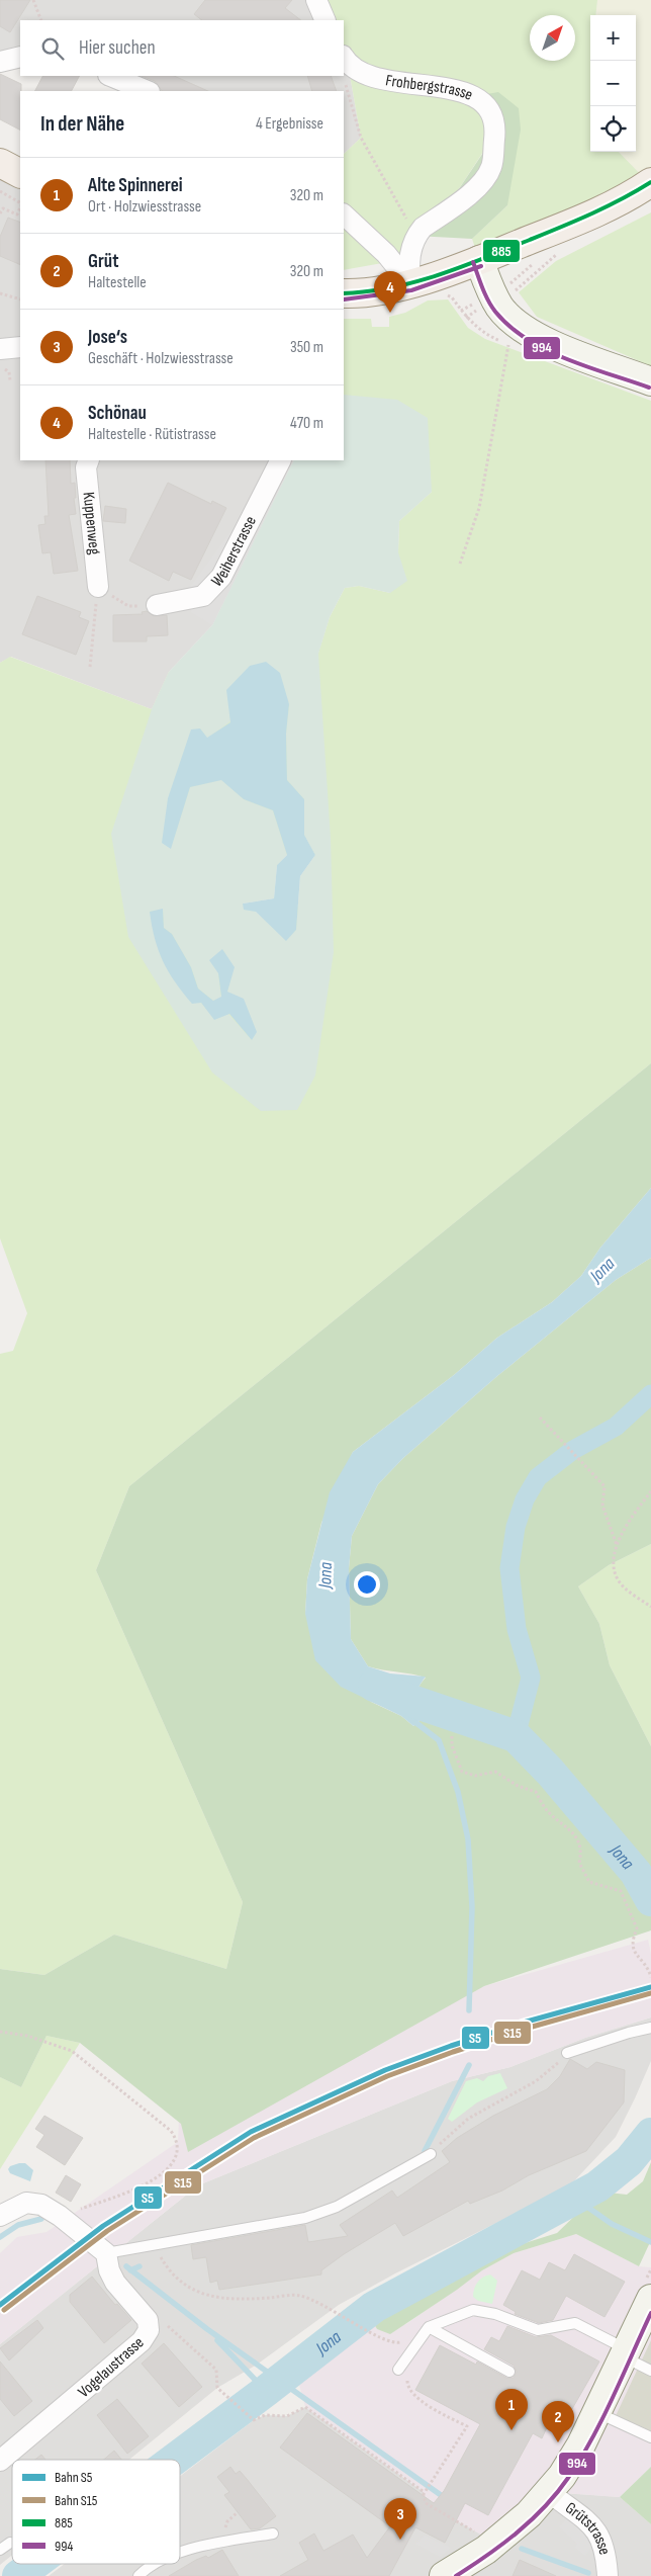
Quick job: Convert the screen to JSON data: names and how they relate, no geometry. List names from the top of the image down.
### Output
{
  "streets": {
    "street": [
      "Frohbergstrasse",
      "Kuppenweg",
      "Weiherstrasse",
      "Vogelaustrasse",
      "Grütstrasse"
    ]
  },
  "water": ["Jona"],
  "lines": [
    "transit line 885",
    "transit line 994",
    "rail line S5",
    "rail line S15"
  ],
  "legend": [
    "Bahn S5",
    "Bahn S15",
    "885",
    "994"
  ],
  "north": "top right",
  "page": {
    "map_buttons": ["+", "−"],
    "search": "Hier suchen",
    "heading": ["In der Nähe", "4 Ergebnisse"],
    "list": [
      {
        "mark": "1",
        "name": "Alte Spinnerei",
        "note": "Ort · Holzwiesstrasse",
        "value": "320 m"
      },
      {
        "mark": "2",
        "name": "Grüt",
        "note": "Haltestelle",
        "value": "320 m"
      },
      {
        "mark": "3",
        "name": "Jose‘s",
        "note": "Geschäft · Holzwiesstrasse",
        "value": "350 m"
      },
      {
        "mark": "4",
        "name": "Schönau",
        "note": "Haltestelle · Rütistrasse",
        "value": "470 m"
      }
    ],
    "pins": [
      "4",
      "1",
      "2",
      "3"
    ]
  }
}
